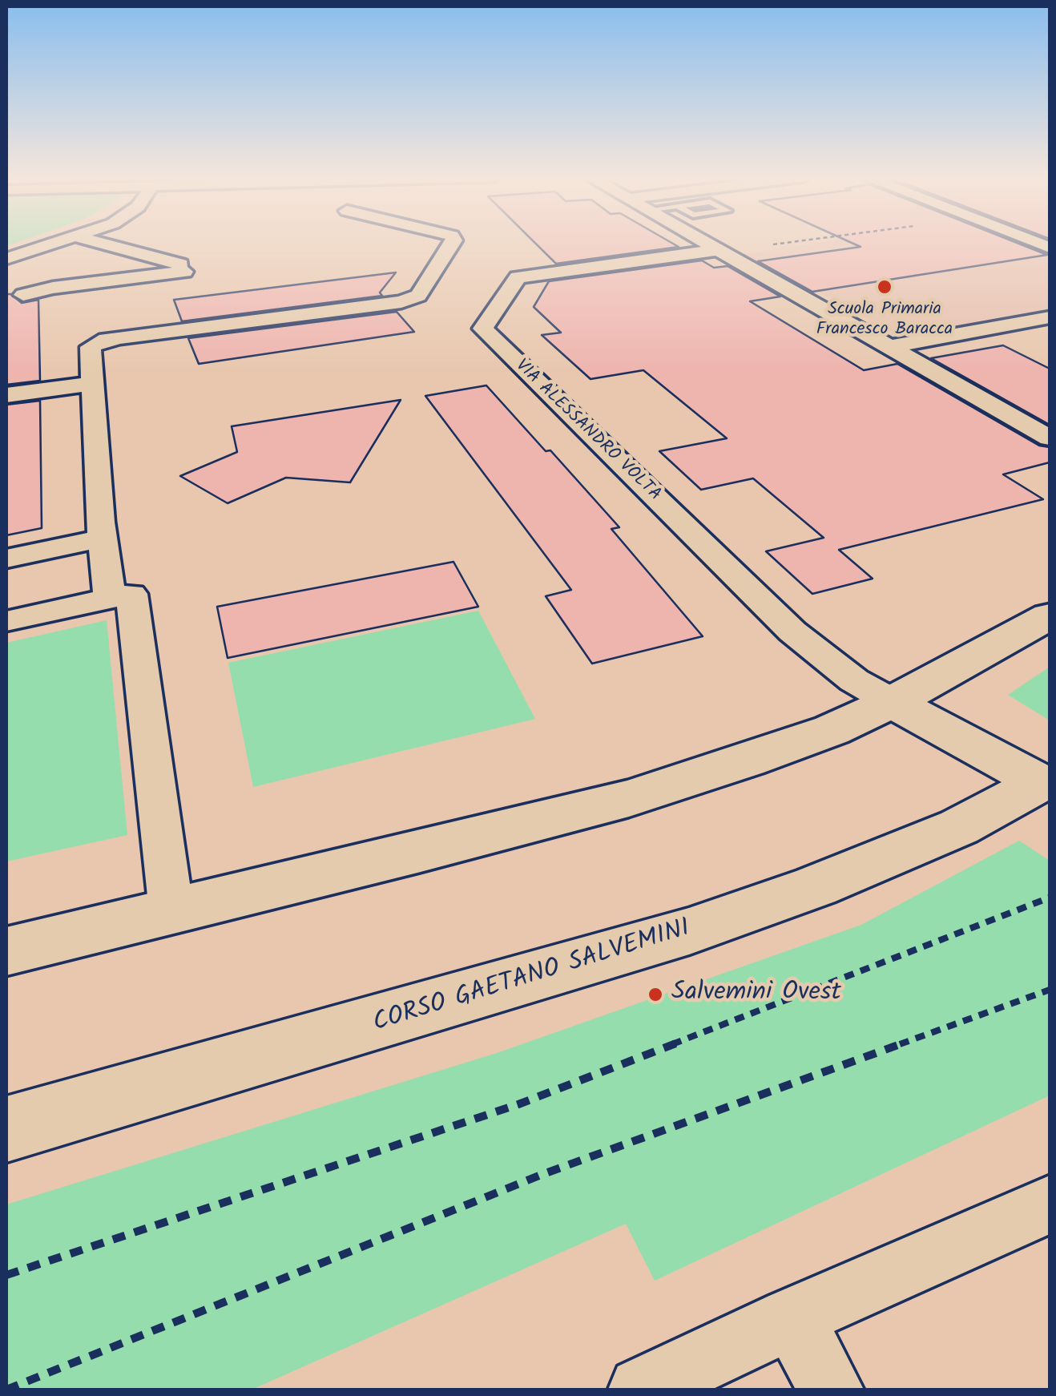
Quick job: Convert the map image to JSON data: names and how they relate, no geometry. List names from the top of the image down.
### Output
{
  "streets": {
    "street": ["VIA ALESSANDRO VOLTA", "CORSO GAETANO SALVEMINI"]
  },
  "places": ["Scuola Primaria Francesco Baracca", "Salvemini Ovest"]
}
